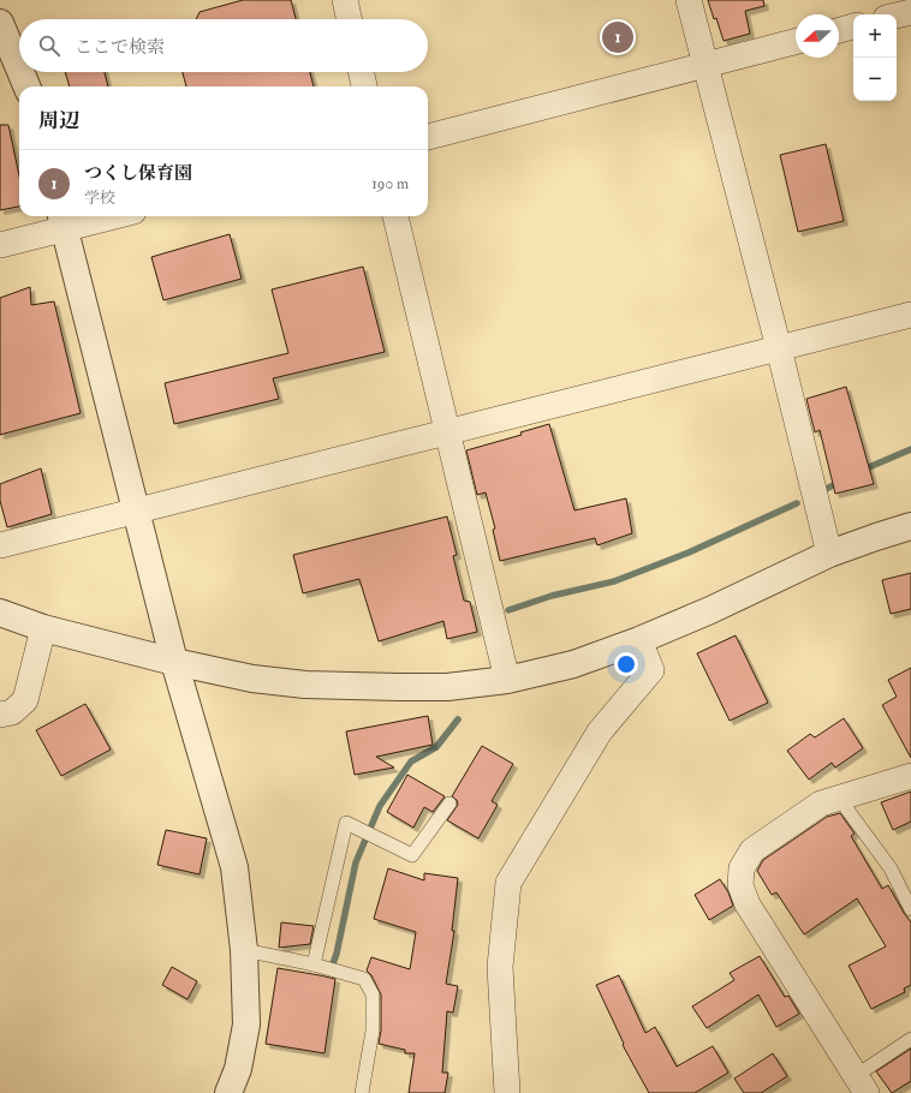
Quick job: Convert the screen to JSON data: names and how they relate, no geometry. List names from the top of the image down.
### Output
{
  "north": "left",
  "page": {
    "map_buttons": ["+", "−"],
    "pins": "1",
    "search": "ここで検索",
    "heading": "周辺",
    "list": [
      {
        "mark": "1",
        "name": "つくし保育園",
        "note": "学校",
        "value": "190 m"
      }
    ]
  }
}
